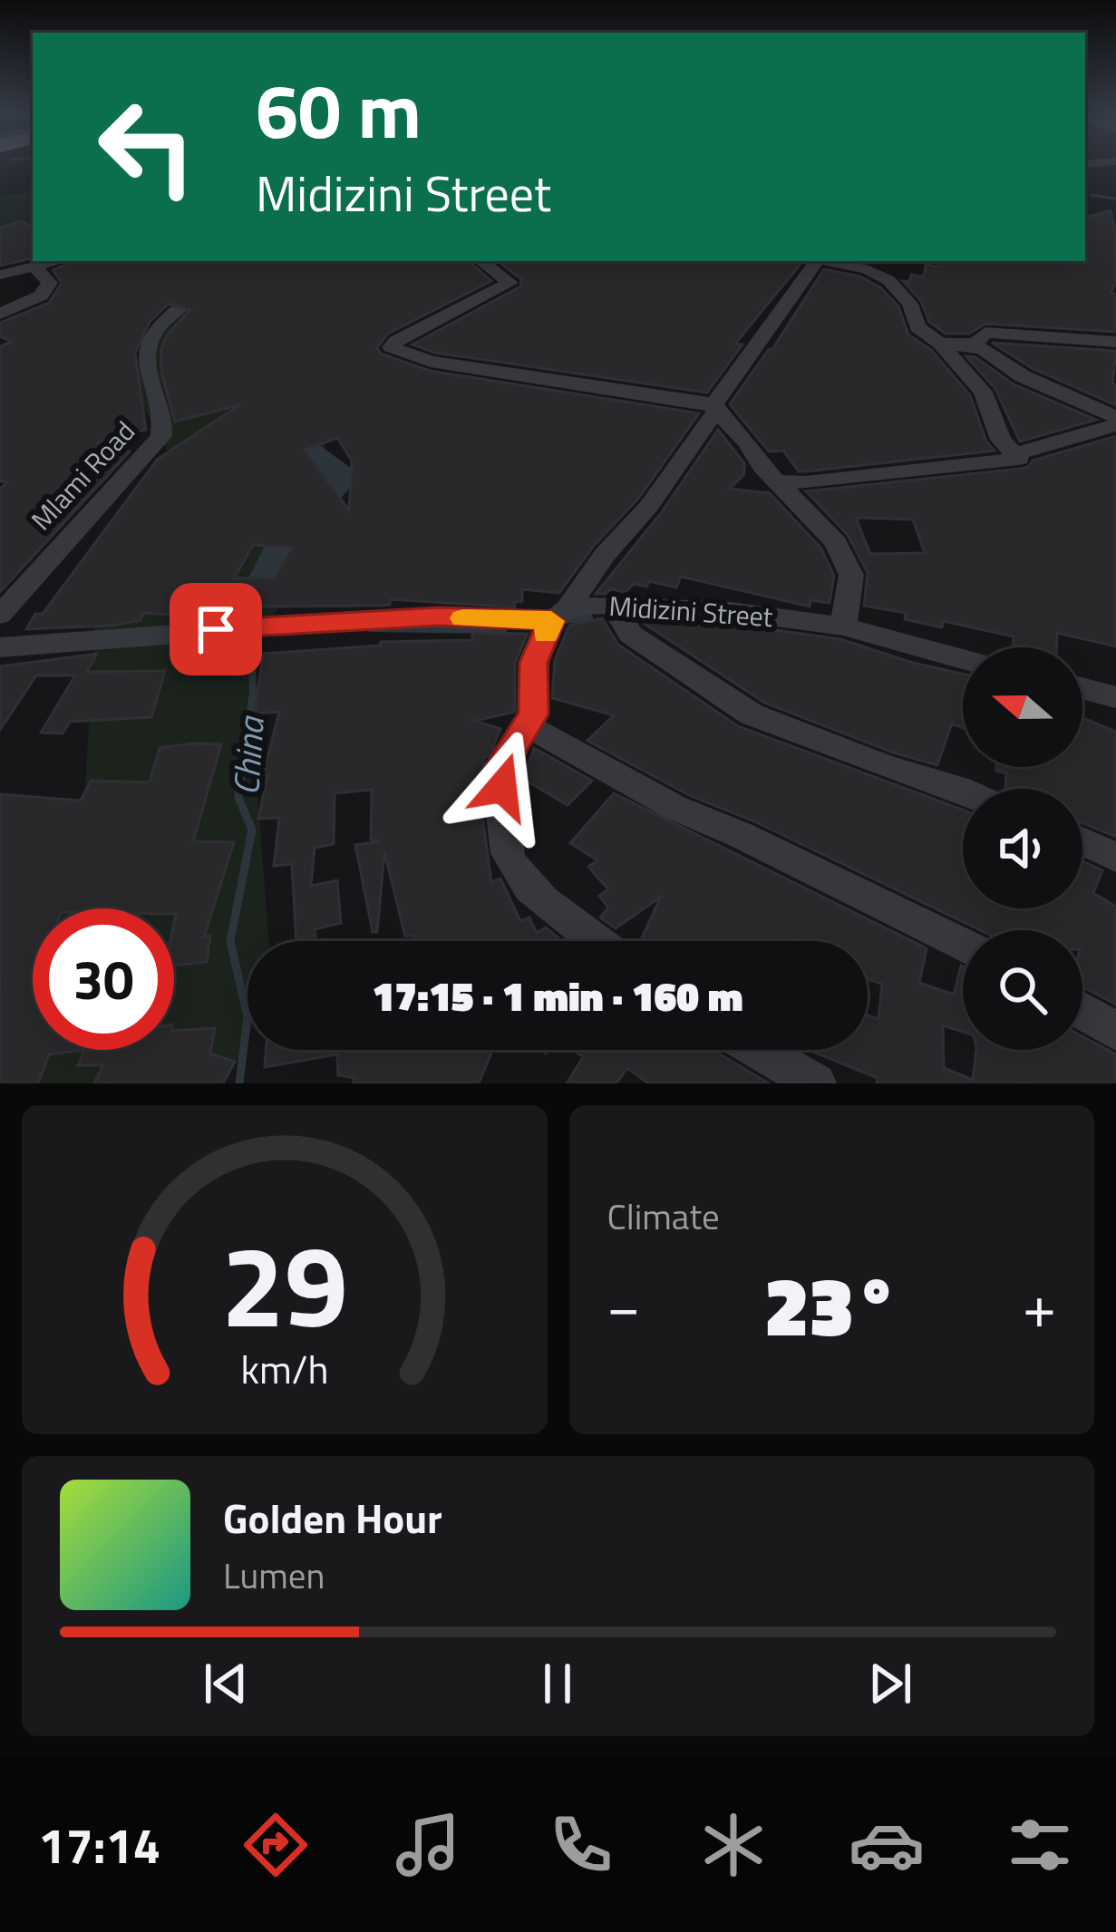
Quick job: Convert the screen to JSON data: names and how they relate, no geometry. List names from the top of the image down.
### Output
{
  "streets": {
    "street": ["Mlami Road", "Midizini Street"]
  },
  "water": ["China"],
  "north": "left",
  "page": {
    "turn": ["60 m", "Midizini Street"],
    "limit": "30",
    "trip": "17:15 · 1 min · 160 m",
    "tile": "Climate",
    "heat": ["−", "23°", "+"],
    "song": ["Golden Hour", "Lumen"],
    "tabs": "17:14",
    "gauge": ["29", "km/h"]
  }
}
